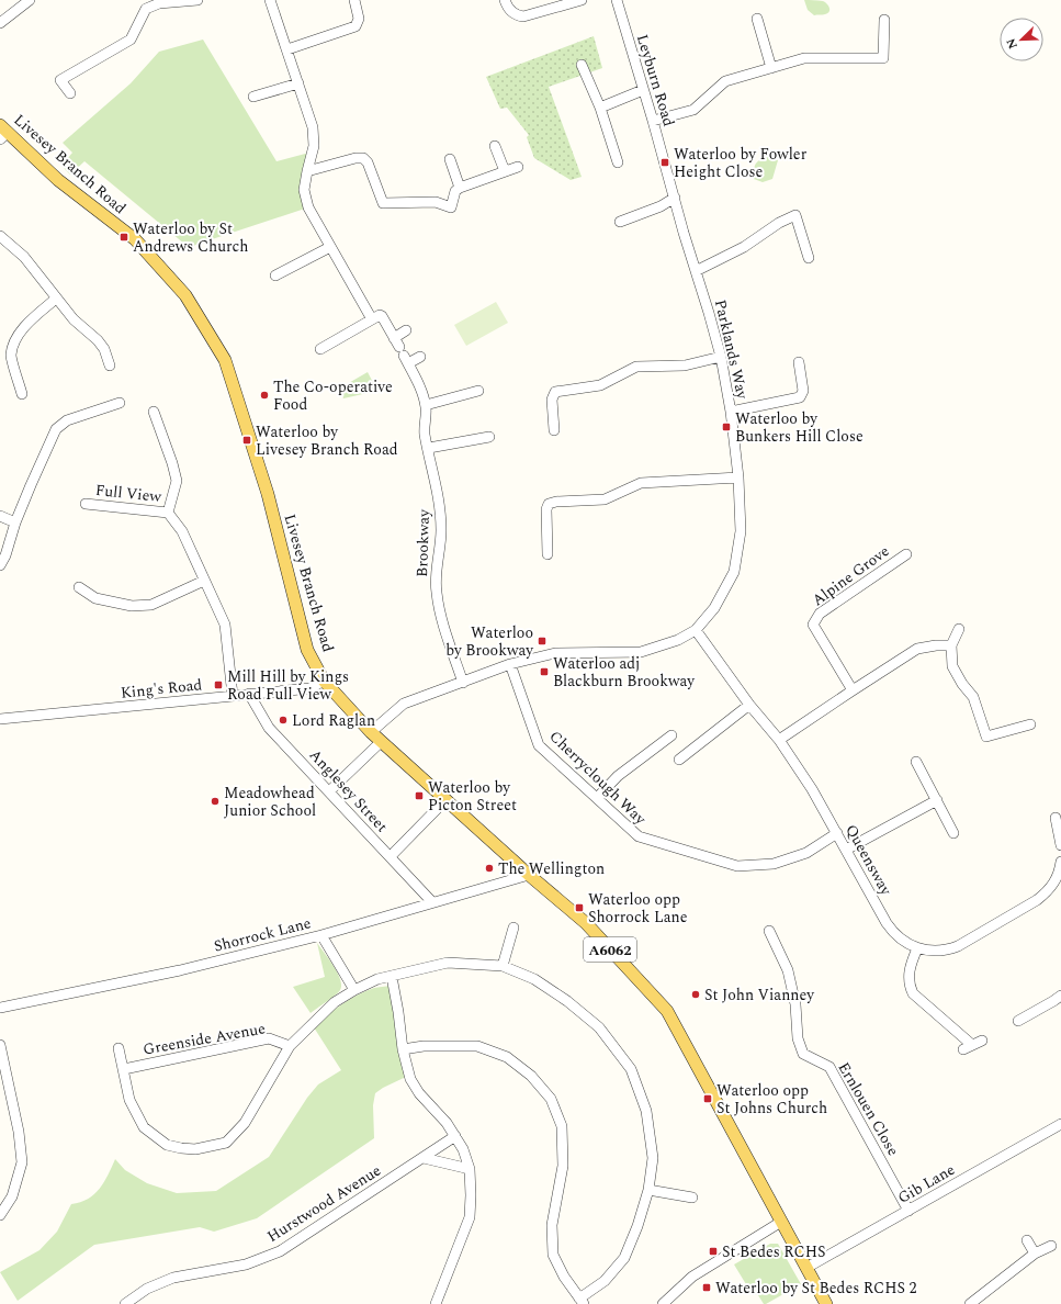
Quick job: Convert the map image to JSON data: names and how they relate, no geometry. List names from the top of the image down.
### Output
{
  "streets": {
    "main road": ["Livesey Branch Road", "A6062"],
    "street": [
      "Leyburn Road",
      "Parklands Way",
      "Full View",
      "Brookway",
      "Alpine Grove",
      "King's Road",
      "Cherryclough Way",
      "Anglesey Street",
      "Queensway",
      "Shorrock Lane",
      "Greenside Avenue",
      "Ernlouen Close",
      "Gib Lane",
      "Hurstwood Avenue"
    ]
  },
  "crossings": [
    ["Leyburn Road", "Parklands Way"],
    ["Livesey Branch Road", "Parklands Way"],
    ["Livesey Branch Road", "King's Road"],
    ["Livesey Branch Road", "Shorrock Lane"],
    ["Livesey Branch Road", "Gib Lane"],
    ["Parklands Way", "Brookway"],
    ["Parklands Way", "Cherryclough Way"],
    ["Parklands Way", "Queensway"],
    ["Full View", "King's Road"],
    ["King's Road", "Anglesey Street"],
    ["Cherryclough Way", "Queensway"],
    ["Anglesey Street", "Shorrock Lane"],
    ["Ernlouen Close", "Gib Lane"]
  ],
  "places": {
    "transit": [
      "Waterloo by Fowler Height Close",
      "Waterloo by St Andrews Church",
      "Waterloo by Bunkers Hill Close",
      "Waterloo by Livesey Branch Road",
      "Waterloo by Brookway",
      "Waterloo adj Blackburn Brookway",
      "Mill Hill by Kings Road Full View",
      "Waterloo by Picton Street",
      "Waterloo opp Shorrock Lane",
      "Waterloo opp St Johns Church",
      "St Bedes RCHS",
      "Waterloo by St Bedes RCHS 2"
    ],
    "other": [
      "The Co-operative Food",
      "Lord Raglan",
      "Meadowhead Junior School",
      "The Wellington",
      "St John Vianney"
    ]
  },
  "north": "bottom left"
}
